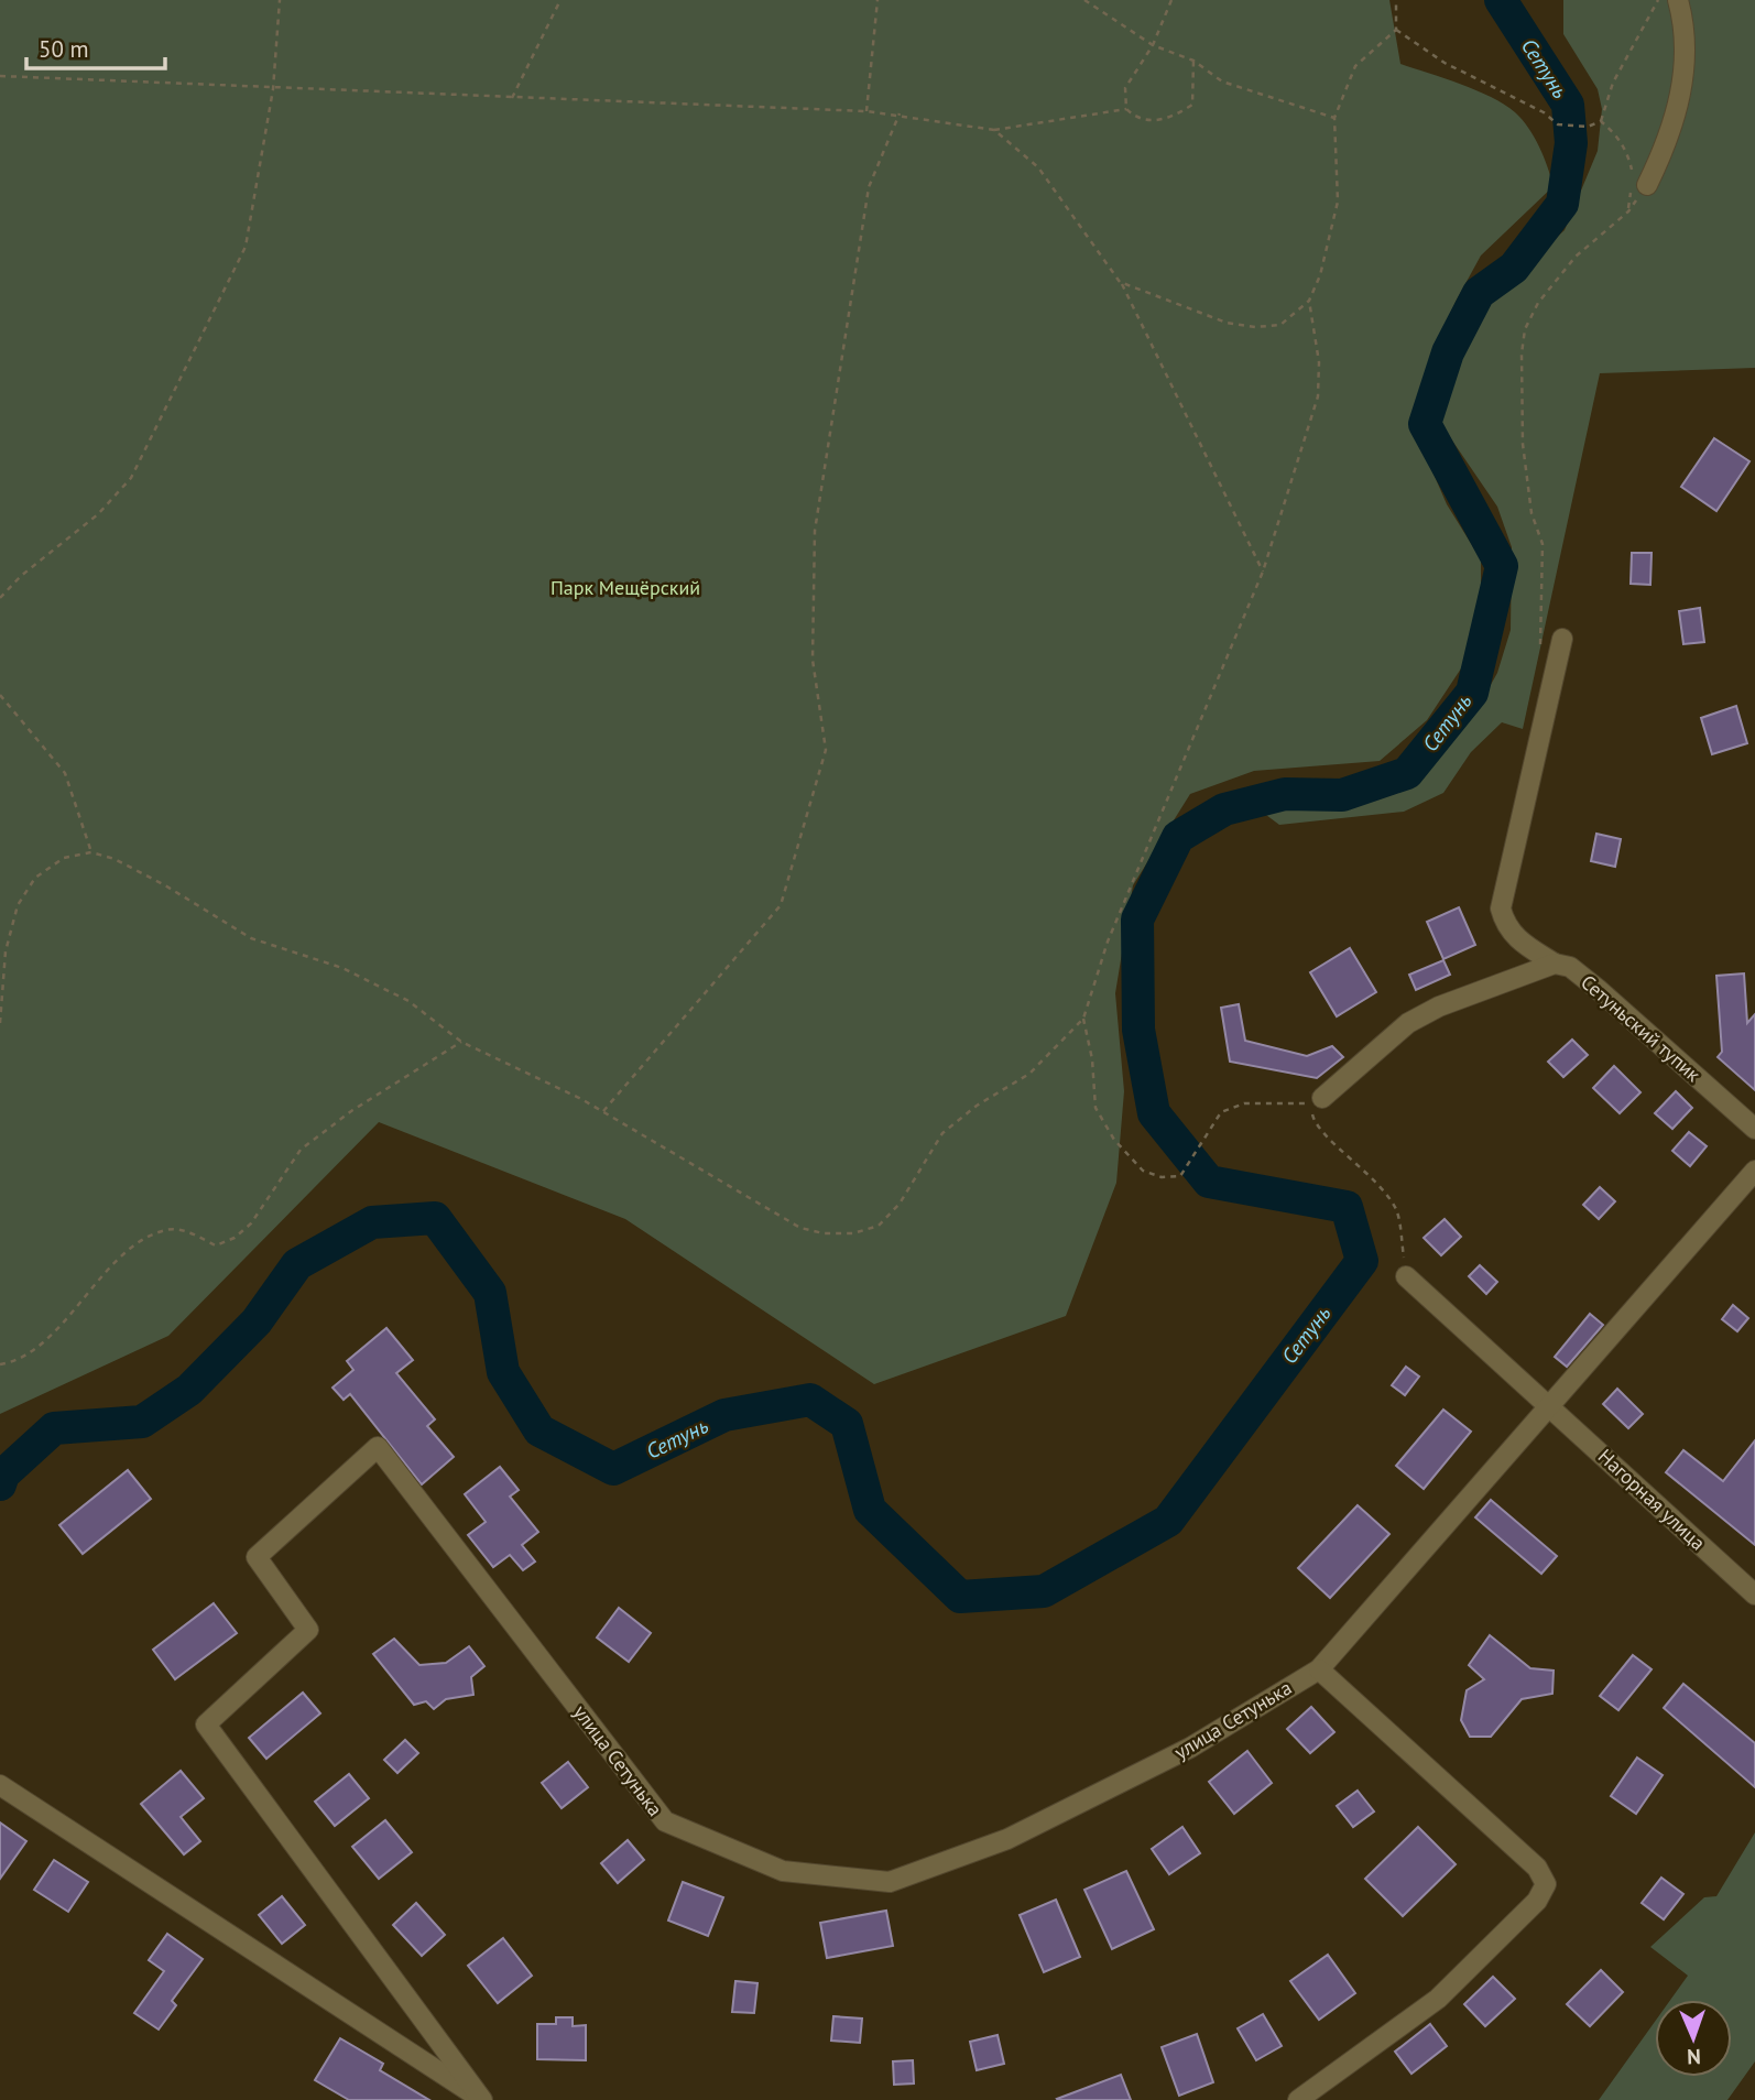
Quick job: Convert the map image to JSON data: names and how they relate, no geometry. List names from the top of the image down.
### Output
{
  "streets": {
    "street": ["Сетуньский тупик", "Нагорная улица", "улица Сетунька"]
  },
  "water": ["Сетунь"],
  "parks": ["Парк Мещёрский"],
  "scale_bar": "50 m",
  "north": "bottom"
}
